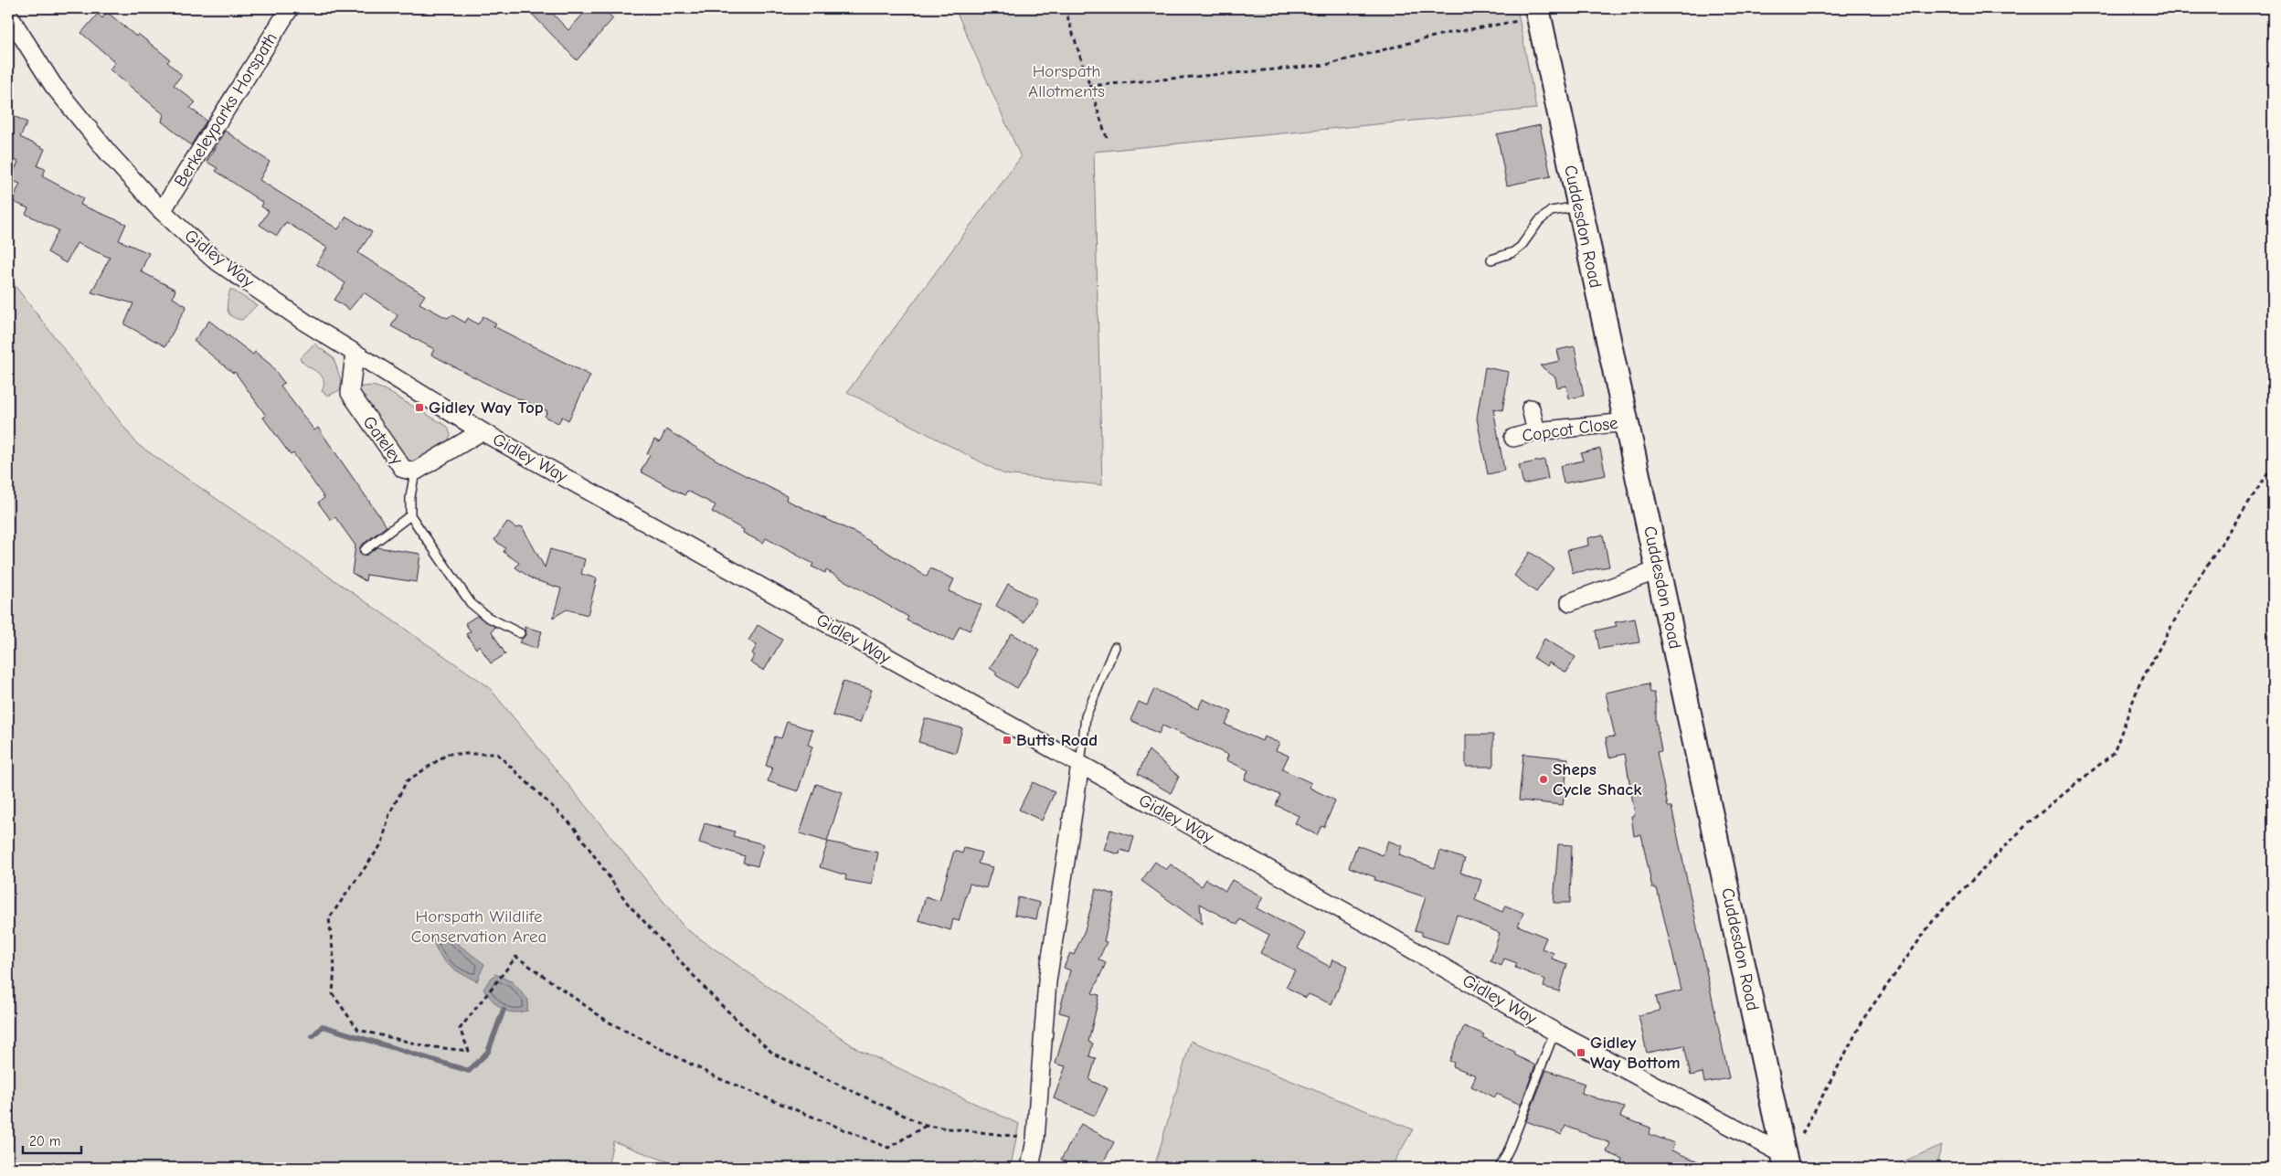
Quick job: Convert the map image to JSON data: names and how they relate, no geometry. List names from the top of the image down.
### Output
{
  "streets": {
    "street": [
      "Berkeleyparks Horspath",
      "Cuddesdon Road",
      "Gidley Way",
      "Copcot Close",
      "Gateley"
    ]
  },
  "crossings": [
    ["Berkeleyparks Horspath", "Gidley Way"],
    ["Cuddesdon Road", "Gidley Way"],
    ["Cuddesdon Road", "Copcot Close"],
    ["Gidley Way", "Gateley"]
  ],
  "parks": ["Horspath Allotments", "Horspath Wildlife Conservation Area"],
  "places": {
    "transit": ["Gidley Way Top", "Butts Road", "Gidley Way Bottom"],
    "other": ["Sheps Cycle Shack"]
  },
  "scale_bar": "20 m"
}
